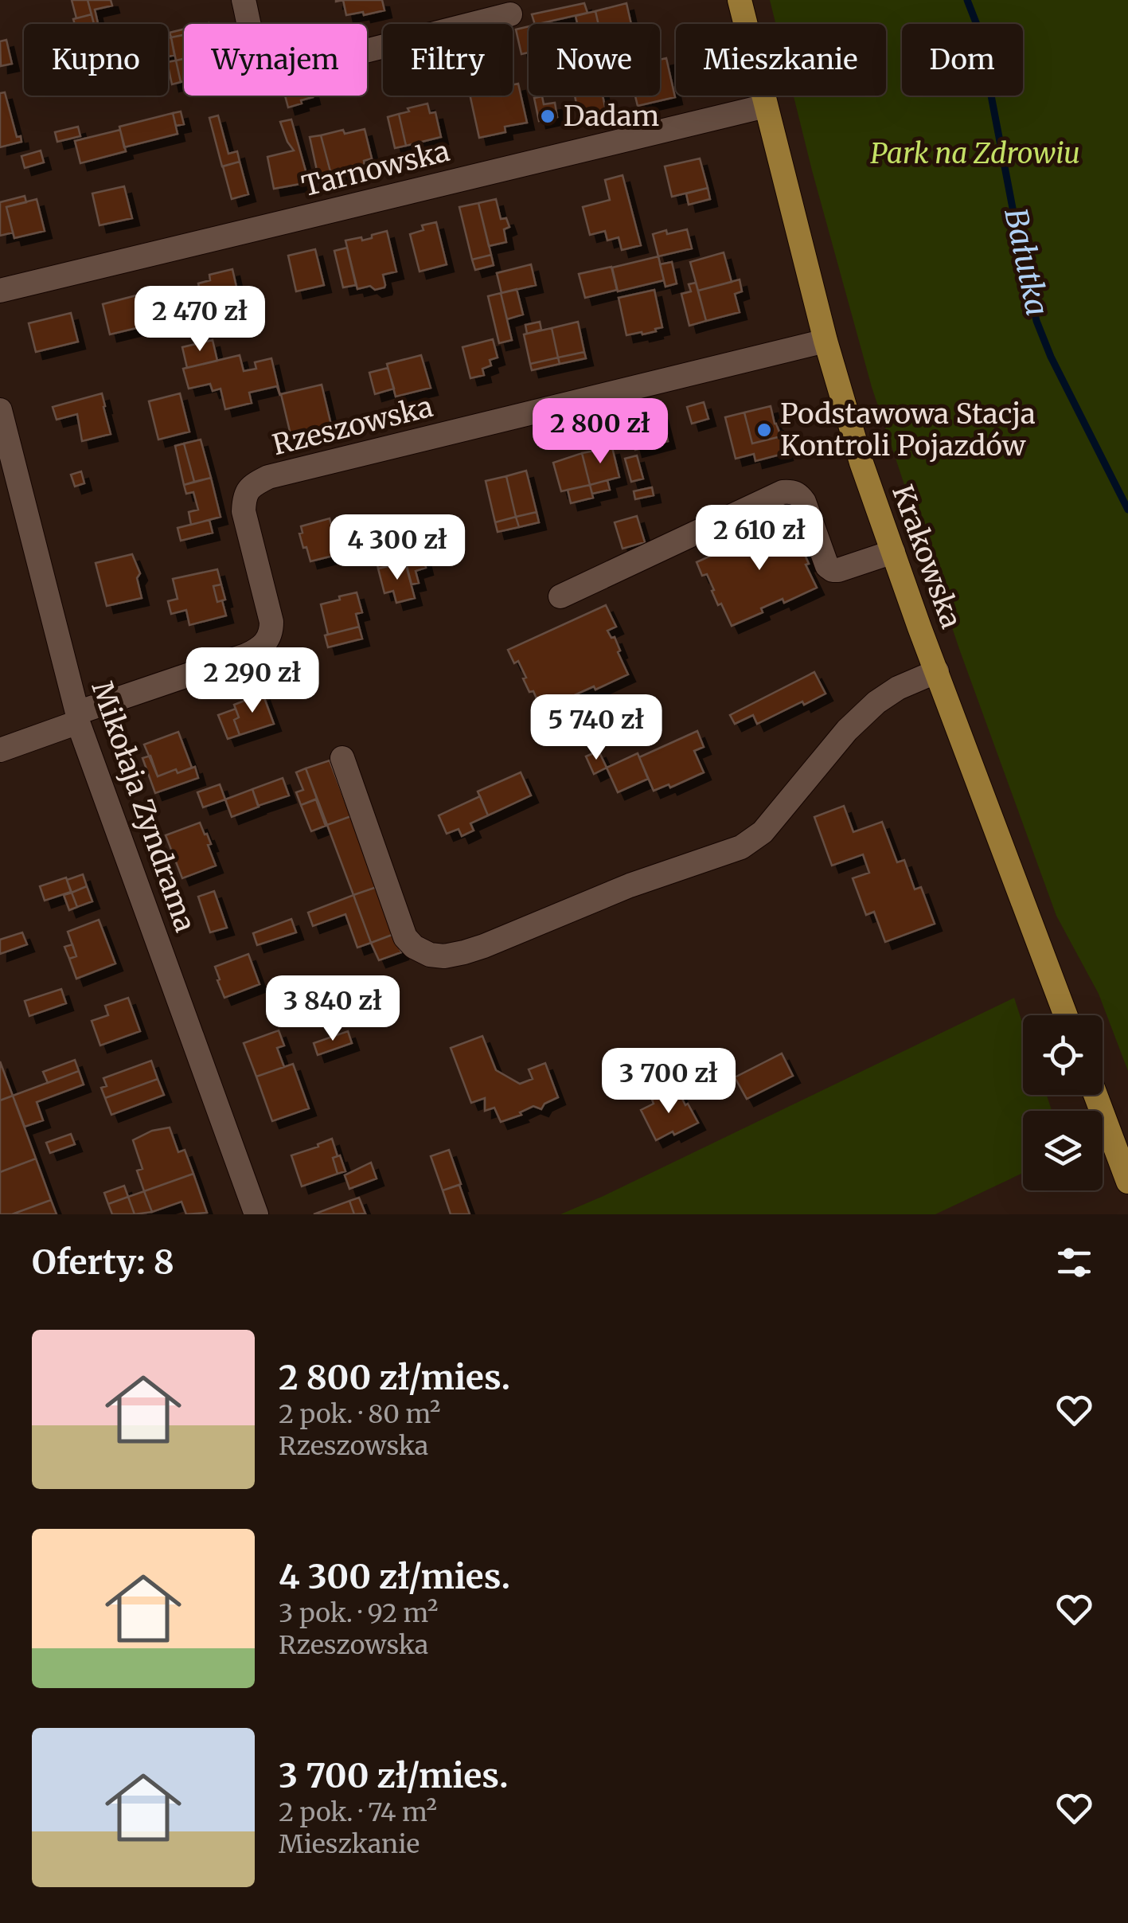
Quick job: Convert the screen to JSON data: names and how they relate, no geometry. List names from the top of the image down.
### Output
{
  "streets": {
    "main road": ["Krakowska"],
    "street": ["Tarnowska", "Rzeszowska", "Mikołaja Zyndrama"]
  },
  "crossings": [
    ["Tarnowska", "Krakowska"],
    ["Rzeszowska", "Krakowska"],
    ["Rzeszowska", "Mikołaja Zyndrama"]
  ],
  "water": ["Bałutka"],
  "parks": ["Park na Zdrowiu"],
  "places": ["Dadam", "Podstawowa Stacja Kontroli Pojazdów"],
  "page": {
    "chip": [
      "Kupno",
      "Wynajem",
      "Filtry",
      "Nowe",
      "Mieszkanie",
      "Dom"
    ],
    "price": [
      "2 470 zł",
      "2 800 zł",
      "2 610 zł",
      "4 300 zł",
      "2 290 zł",
      "5 740 zł",
      "3 840 zł",
      "3 700 zł"
    ],
    "heading": "Oferty: 8",
    "list": [
      {
        "name": "2 800 zł/mies.",
        "note": "2 pok. · 80 m² · Rzeszowska"
      },
      {
        "name": "4 300 zł/mies.",
        "note": "3 pok. · 92 m² · Rzeszowska"
      },
      {
        "name": "3 700 zł/mies.",
        "note": "2 pok. · 74 m² · Mieszkanie"
      }
    ]
  }
}
